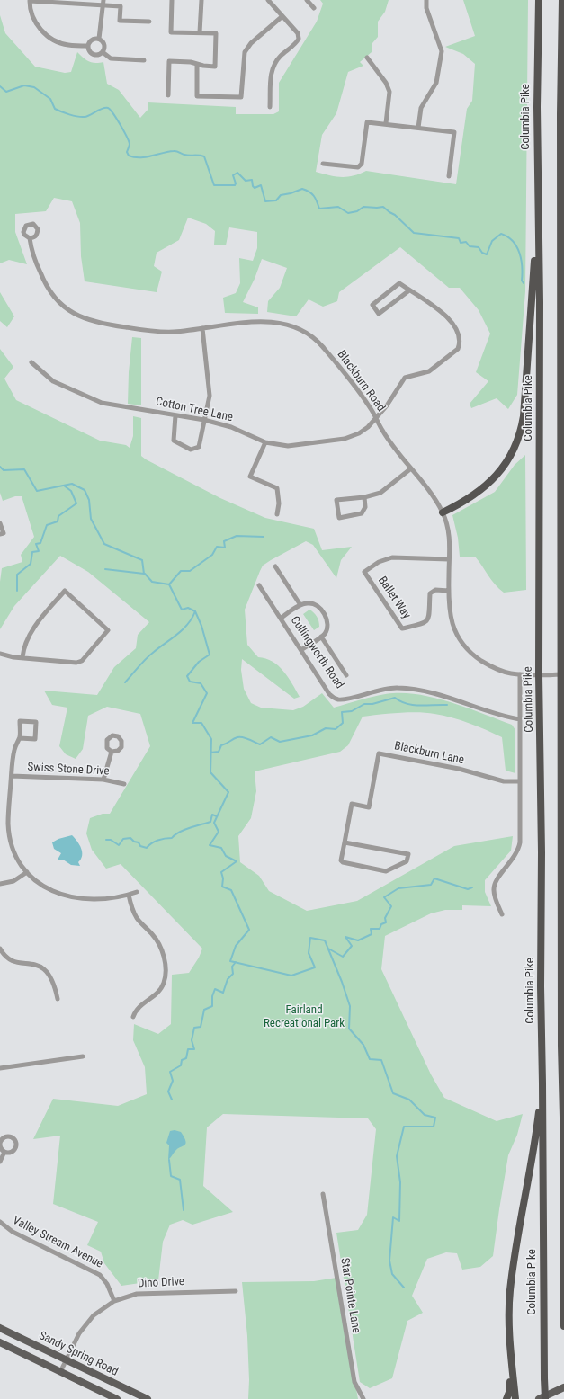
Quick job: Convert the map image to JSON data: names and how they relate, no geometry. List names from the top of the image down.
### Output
{
  "streets": {
    "highway": ["Columbia Pike"],
    "main road": ["Sandy Spring Road"],
    "street": [
      "Blackburn Road",
      "Cotton Tree Lane",
      "Ballet Way",
      "Cullingworth Road",
      "Blackburn Lane",
      "Swiss Stone Drive",
      "Valley Stream Avenue",
      "Dino Drive",
      "Star Pointe Lane"
    ]
  },
  "crossings": [
    ["Columbia Pike", "Blackburn Road"],
    ["Blackburn Road", "Cotton Tree Lane"],
    ["Blackburn Road", "Ballet Way"],
    ["Valley Stream Avenue", "Dino Drive"],
    ["Dino Drive", "Sandy Spring Road"]
  ],
  "parks": ["Fairland Recreational Park"]
}
